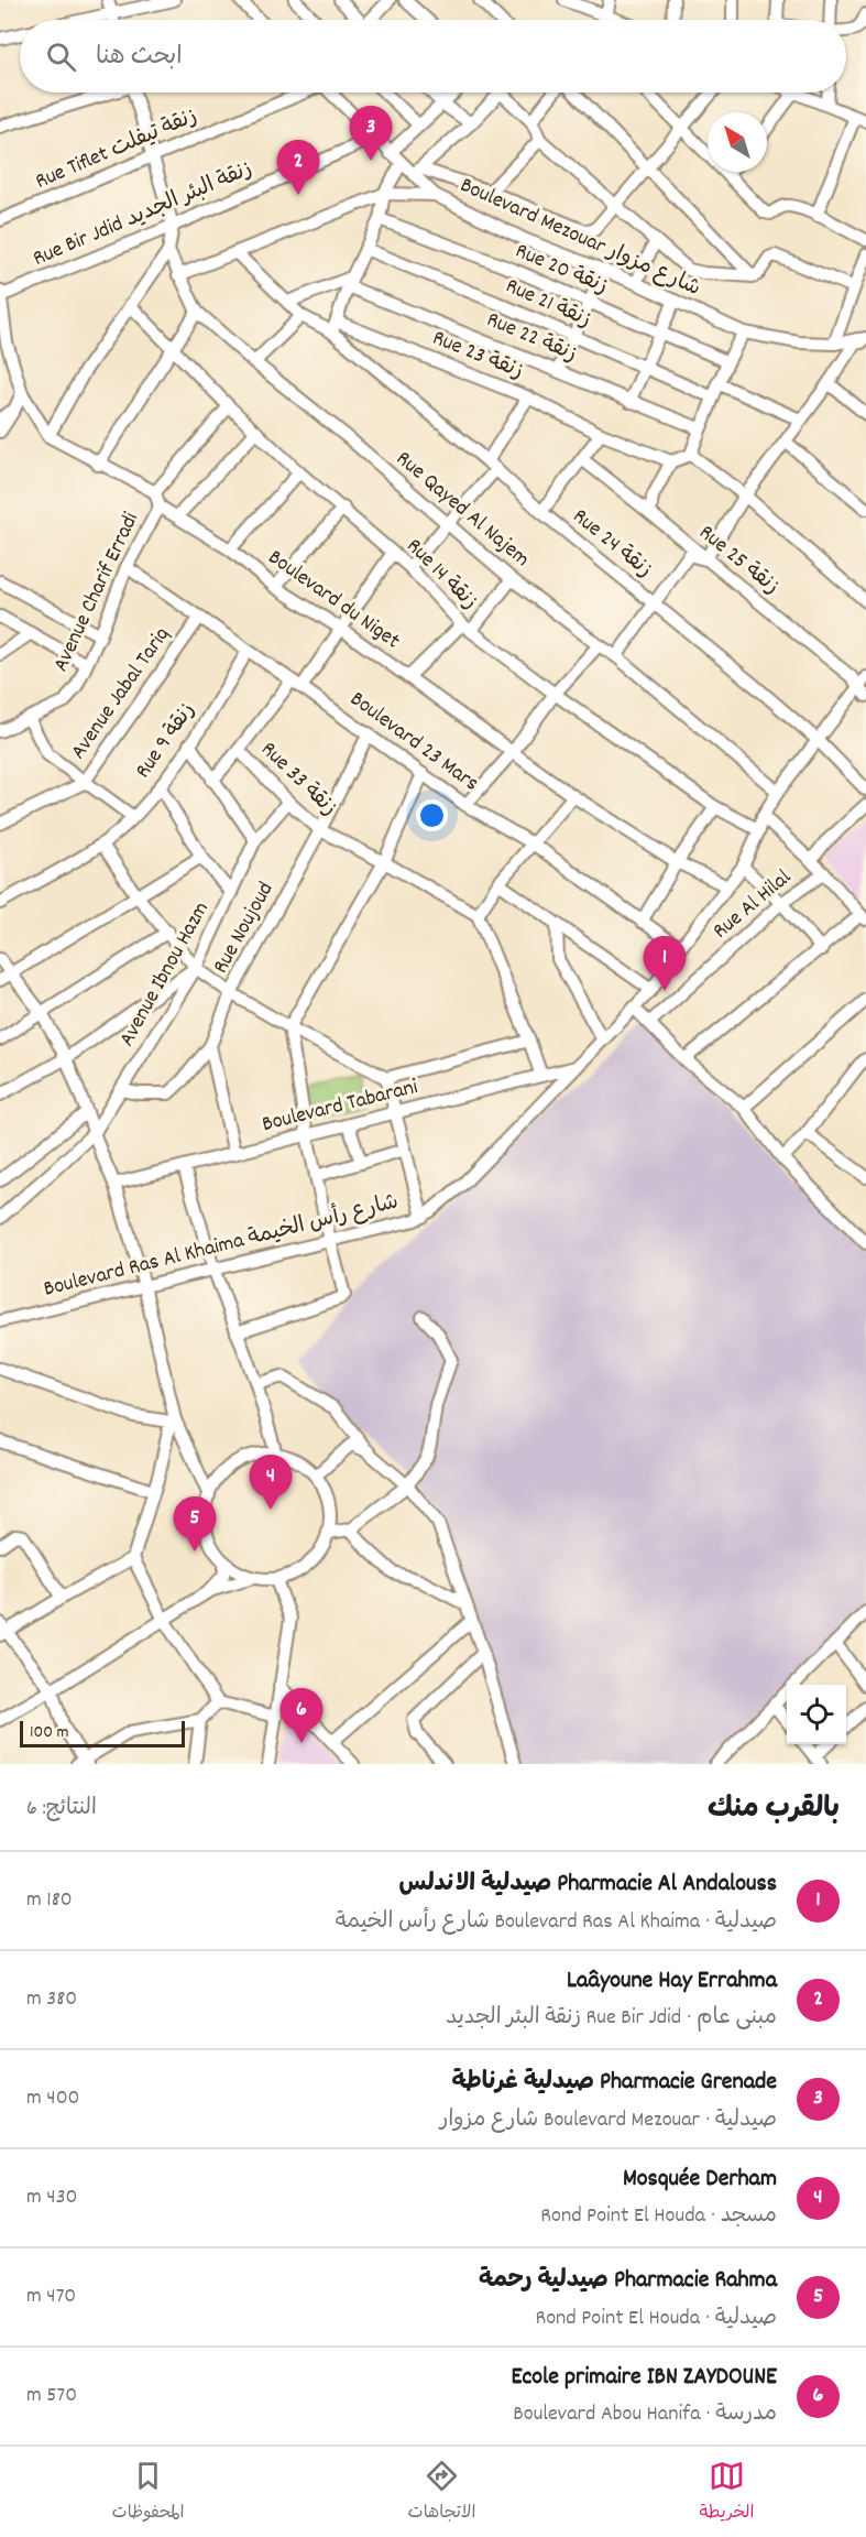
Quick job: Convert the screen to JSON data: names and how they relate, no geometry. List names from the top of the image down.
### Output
{
  "streets": {
    "street": [
      "Rue Tiflet زنقة تيفلت",
      "Rue Bir Jdid زنقة البئر الجديد",
      "Boulevard Mezouar شارع مزوار",
      "Rue 20 زنقة",
      "Rue 21 زنقة",
      "Rue 22 زنقة",
      "Rue 23 زنقة",
      "Rue Qayed Al Najem",
      "Rue 24 زنقة",
      "Rue 25 زنقة",
      "Rue 14 زنقة",
      "Avenue Charif Erradi",
      "Boulevard du Niget",
      "Avenue Jabal Tariq",
      "Rue 9 زنقة",
      "Boulevard 23 Mars",
      "Rue 33 زنقة",
      "Rue Al Hilal",
      "Rue Noujoud",
      "Avenue Ibnou Hazm",
      "Boulevard Tabarani",
      "Boulevard Ras Al Khaima شارع رأس الخيمة"
    ]
  },
  "crossings": [
    ["Rue Bir Jdid زنقة البئر الجديد", "Boulevard Mezouar شارع مزوار"],
    ["Rue 23 زنقة", "Rue 24 زنقة"],
    ["Rue Qayed Al Najem", "Boulevard Ras Al Khaima شارع رأس الخيمة"],
    ["Rue 24 زنقة", "Boulevard Ras Al Khaima شارع رأس الخيمة"],
    ["Rue 25 زنقة", "Boulevard Ras Al Khaima شارع رأس الخيمة"],
    ["Rue 14 زنقة", "Rue 33 زنقة"],
    ["Rue 14 زنقة", "Boulevard Ras Al Khaima شارع رأس الخيمة"],
    ["Avenue Charif Erradi", "Boulevard du Niget"],
    ["Avenue Charif Erradi", "Boulevard 23 Mars"],
    ["Boulevard du Niget", "Rue 33 زنقة"],
    ["Boulevard du Niget", "Boulevard Ras Al Khaima شارع رأس الخيمة"],
    ["Avenue Jabal Tariq", "Boulevard 23 Mars"],
    ["Rue 9 زنقة", "Boulevard 23 Mars"],
    ["Boulevard 23 Mars", "Rue 33 زنقة"],
    ["Boulevard 23 Mars", "Rue Noujoud"],
    ["Boulevard 23 Mars", "Boulevard Ras Al Khaima شارع رأس الخيمة"],
    ["Rue 33 زنقة", "Rue Noujoud"],
    ["Rue 33 زنقة", "Avenue Ibnou Hazm"],
    ["Rue Noujoud", "Avenue Ibnou Hazm"],
    ["Boulevard Tabarani", "Boulevard Ras Al Khaima شارع رأس الخيمة"]
  ],
  "scale_bar": "100 m",
  "north": "top left",
  "page": {
    "search": "ابحث هنا",
    "pins": [
      "3",
      "2",
      "1",
      "4",
      "5",
      "6"
    ],
    "scale": "100 m",
    "heading": ["بالقرب منك", "النتائج: 6"],
    "list": [
      {
        "mark": "1",
        "name": "Pharmacie Al Andalouss صيدلية الاندلس",
        "note": "صيدلية · Boulevard Ras Al Khaima شارع رأس الخيمة",
        "value": "180 m"
      },
      {
        "mark": "2",
        "name": "Laâyoune Hay Errahma",
        "note": "مبنى عام · Rue Bir Jdid زنقة البئر الجديد",
        "value": "380 m"
      },
      {
        "mark": "3",
        "name": "Pharmacie Grenade صيدلية غرناطة",
        "note": "صيدلية · Boulevard Mezouar شارع مزوار",
        "value": "400 m"
      },
      {
        "mark": "4",
        "name": "Mosquée Derham",
        "note": "مسجد · Rond Point El Houda",
        "value": "430 m"
      },
      {
        "mark": "5",
        "name": "Pharmacie Rahma صيدلية رحمة",
        "note": "صيدلية · Rond Point El Houda",
        "value": "470 m"
      },
      {
        "mark": "6",
        "name": "Ecole primaire IBN ZAYDOUNE",
        "note": "مدرسة · Boulevard Abou Hanifa",
        "value": "570 m"
      }
    ],
    "nav": ["الخريطة", "الاتجاهات", "المحفوظات"]
  }
}
